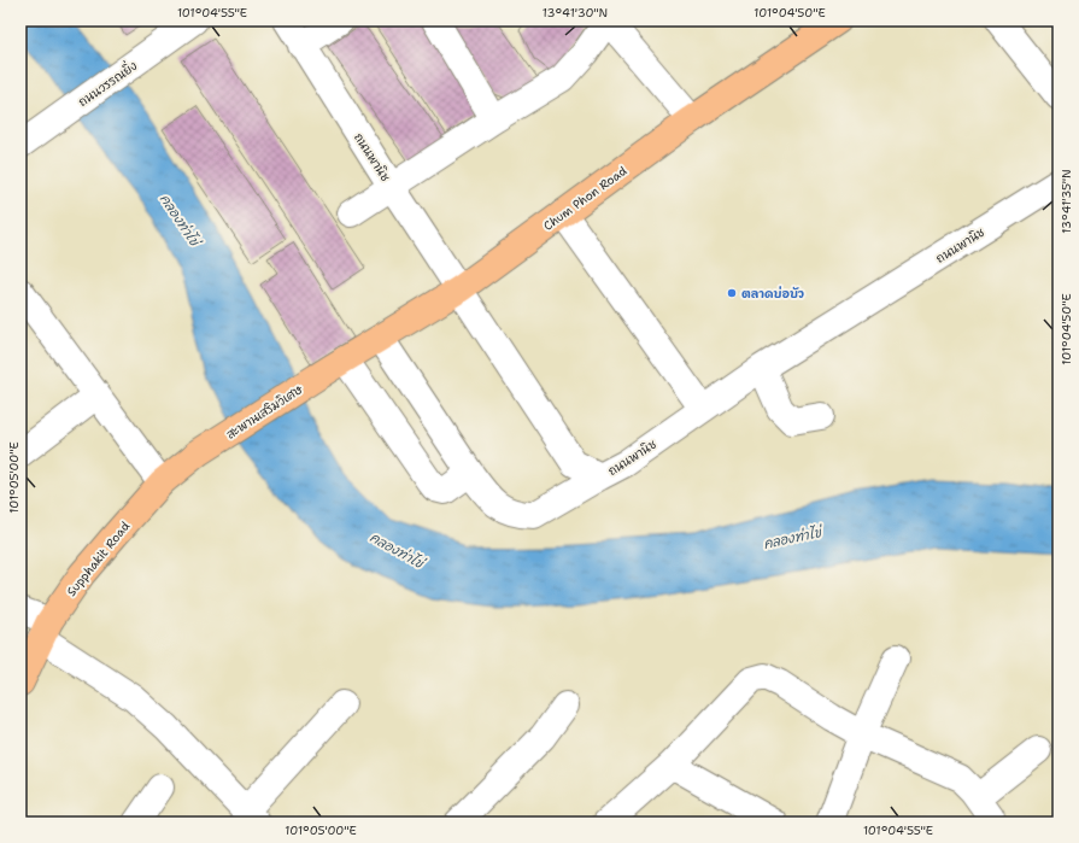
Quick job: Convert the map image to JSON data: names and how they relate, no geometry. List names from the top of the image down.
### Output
{
  "streets": {
    "main road": ["Chum Phon Road", "สะพานเสริมวิเศษ", "Supphakit Road"],
    "street": ["ถนนวรรณยิ่ง", "ถนนพานิช"]
  },
  "crossings": [
    ["ถนนพานิช", "Chum Phon Road"],
    ["Chum Phon Road", "สะพานเสริมวิเศษ"],
    ["สะพานเสริมวิเศษ", "Supphakit Road"]
  ],
  "water": ["คลองท่าไข่"],
  "places": ["ตลาดบ่อบัว"],
  "coordinates": [
    "101°04'55\"E",
    "13°41'30\"N",
    "101°04'50\"E",
    "13°41'35\"N",
    "101°05'00\"E"
  ]
}
